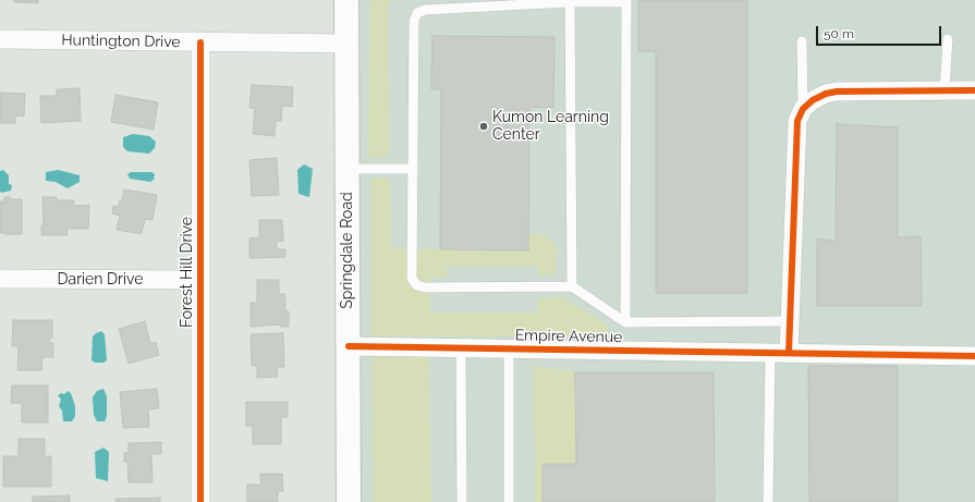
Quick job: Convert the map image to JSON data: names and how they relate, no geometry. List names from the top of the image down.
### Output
{
  "streets": {
    "main road": ["Springdale Road"],
    "street": [
      "Huntington Drive",
      "Forest Hill Drive",
      "Darien Drive",
      "Empire Avenue"
    ]
  },
  "crossings": [
    ["Huntington Drive", "Springdale Road"],
    ["Huntington Drive", "Forest Hill Drive"],
    ["Springdale Road", "Empire Avenue"],
    ["Forest Hill Drive", "Darien Drive"]
  ],
  "places": ["Kumon Learning Center"],
  "scale_bar": "50 m"
}
